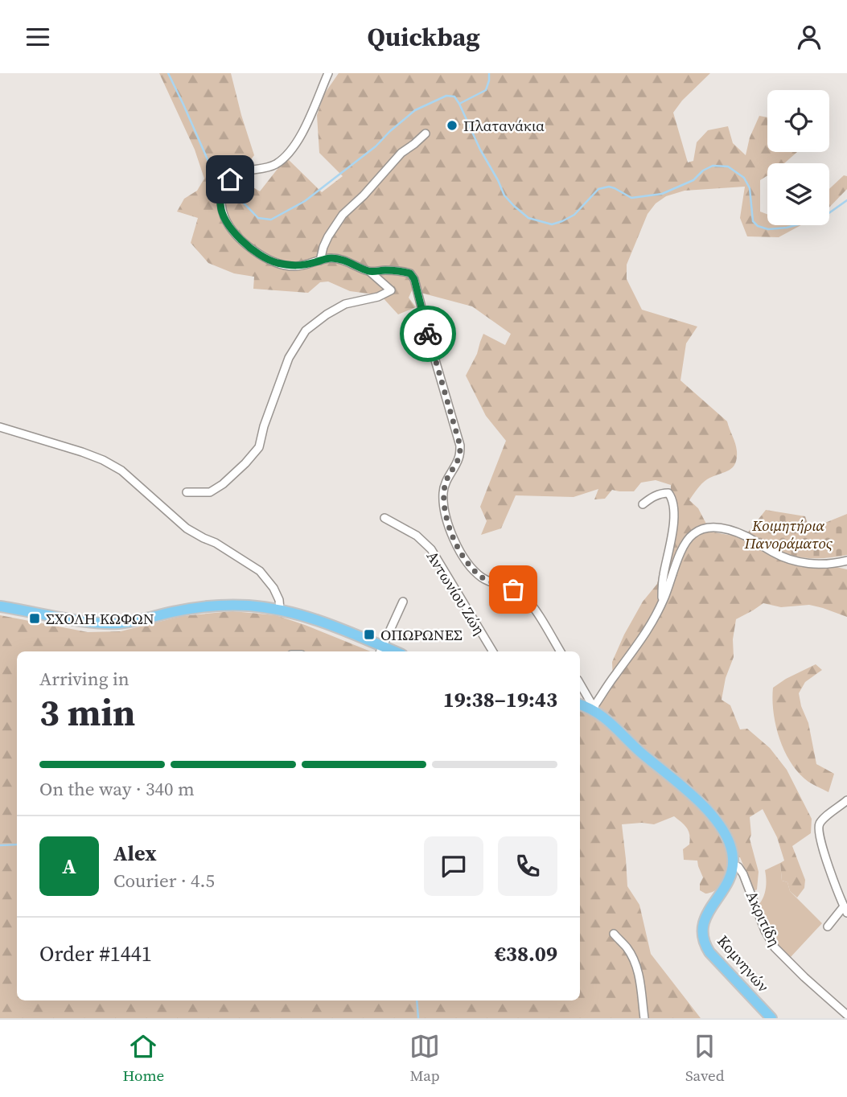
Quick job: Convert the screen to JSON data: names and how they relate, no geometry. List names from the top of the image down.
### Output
{
  "streets": {
    "main road": ["Κομνηνών"],
    "street": ["Αντωνίου Ζώη", "Ακριτίδη"]
  },
  "crossings": [
    ["Ακριτίδη", "Κομνηνών"]
  ],
  "parks": ["Κοιμητήρια Πανοράματος"],
  "places": {
    "other": ["Πλατανάκια"],
    "transit": ["ΣΧΟΛΗ ΚΩΦΩΝ", "ΟΠΩΡΩΝΕΣ"]
  },
  "page": {
    "header": "Quickbag",
    "heading": ["3 min", "Arriving in", "19:38–19:43"],
    "panel": [
      "Alex",
      "Courier · 4.5",
      "Order #1441",
      "€38.09"
    ],
    "bar": "On the way · 340 m",
    "round": "A",
    "tabs": ["Home", "Map", "Saved"]
  }
}
